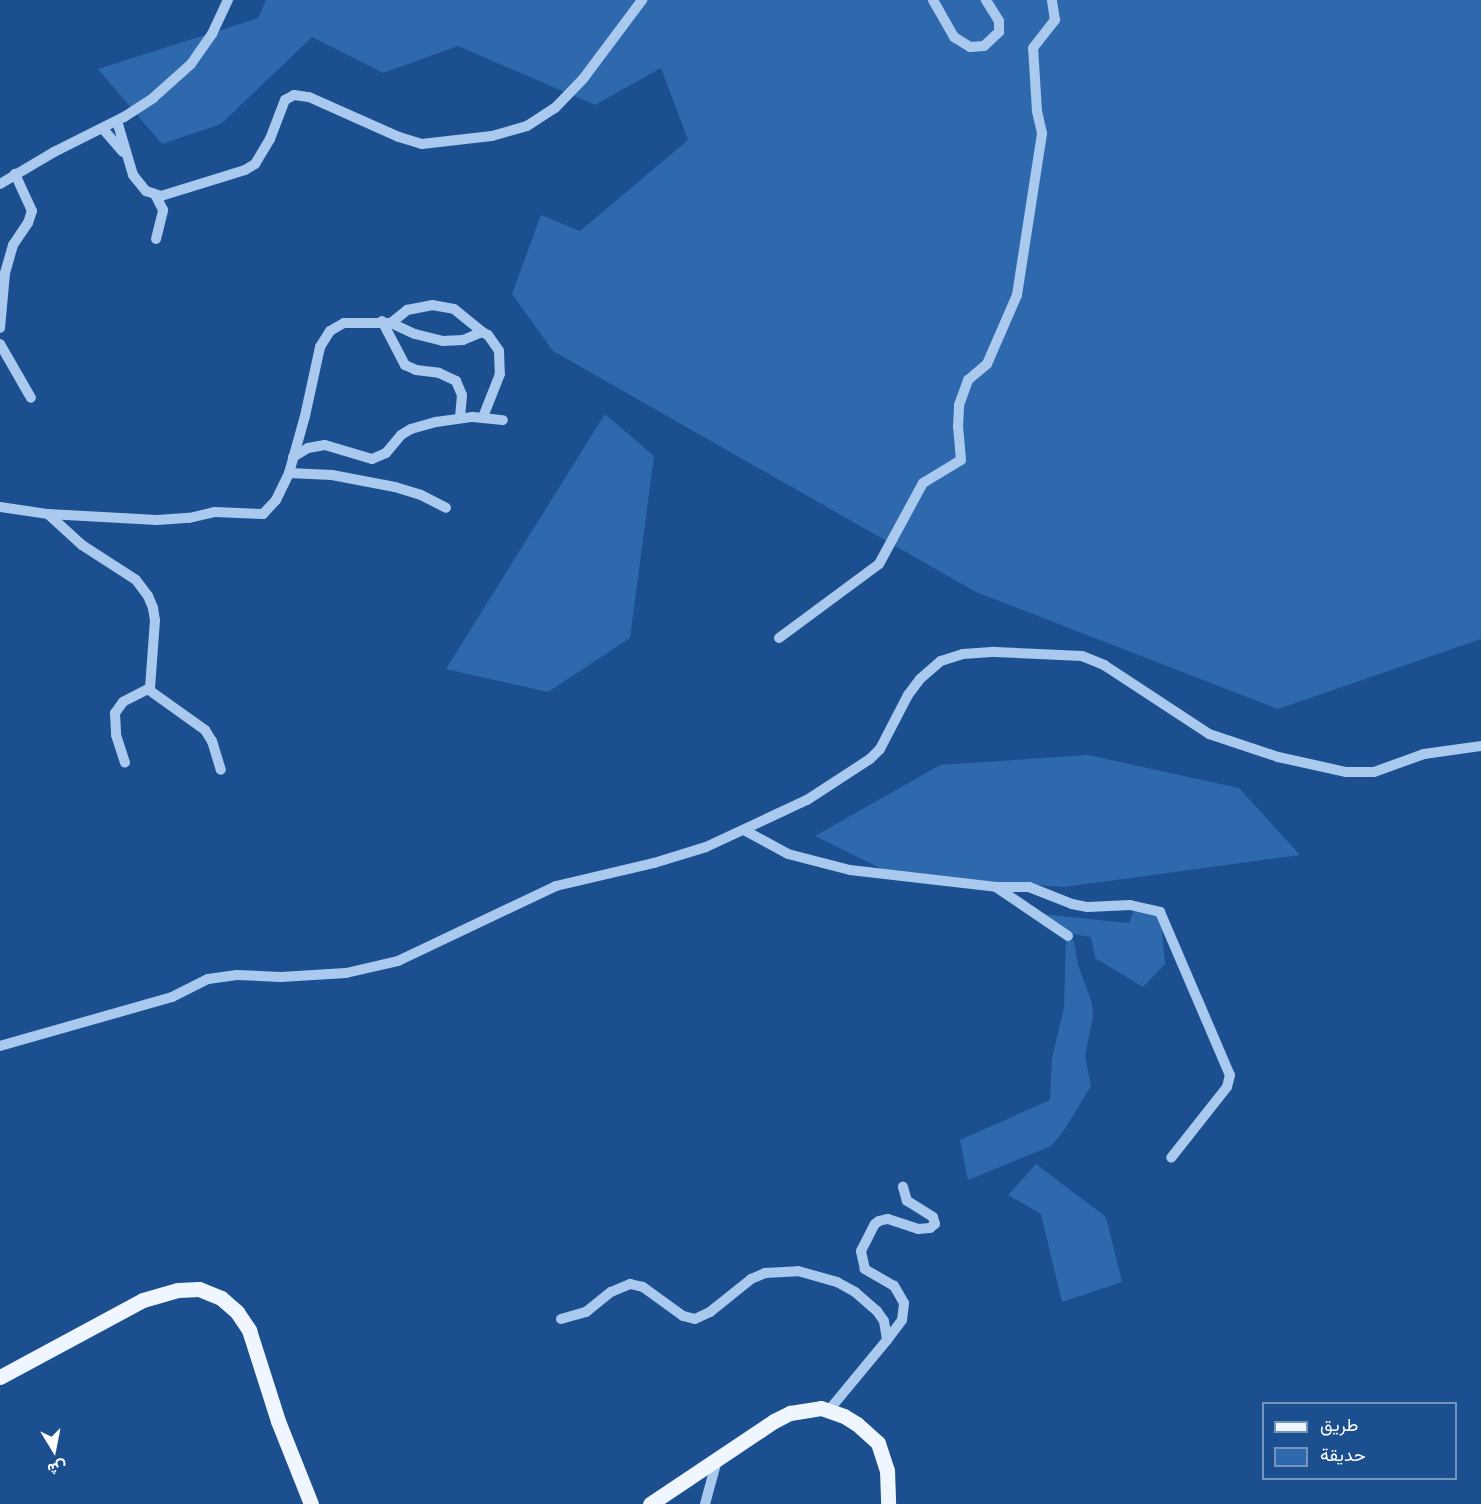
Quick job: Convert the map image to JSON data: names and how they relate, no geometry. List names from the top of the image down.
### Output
{
  "legend": ["طريق", "حديقة"],
  "north": "bottom"
}
